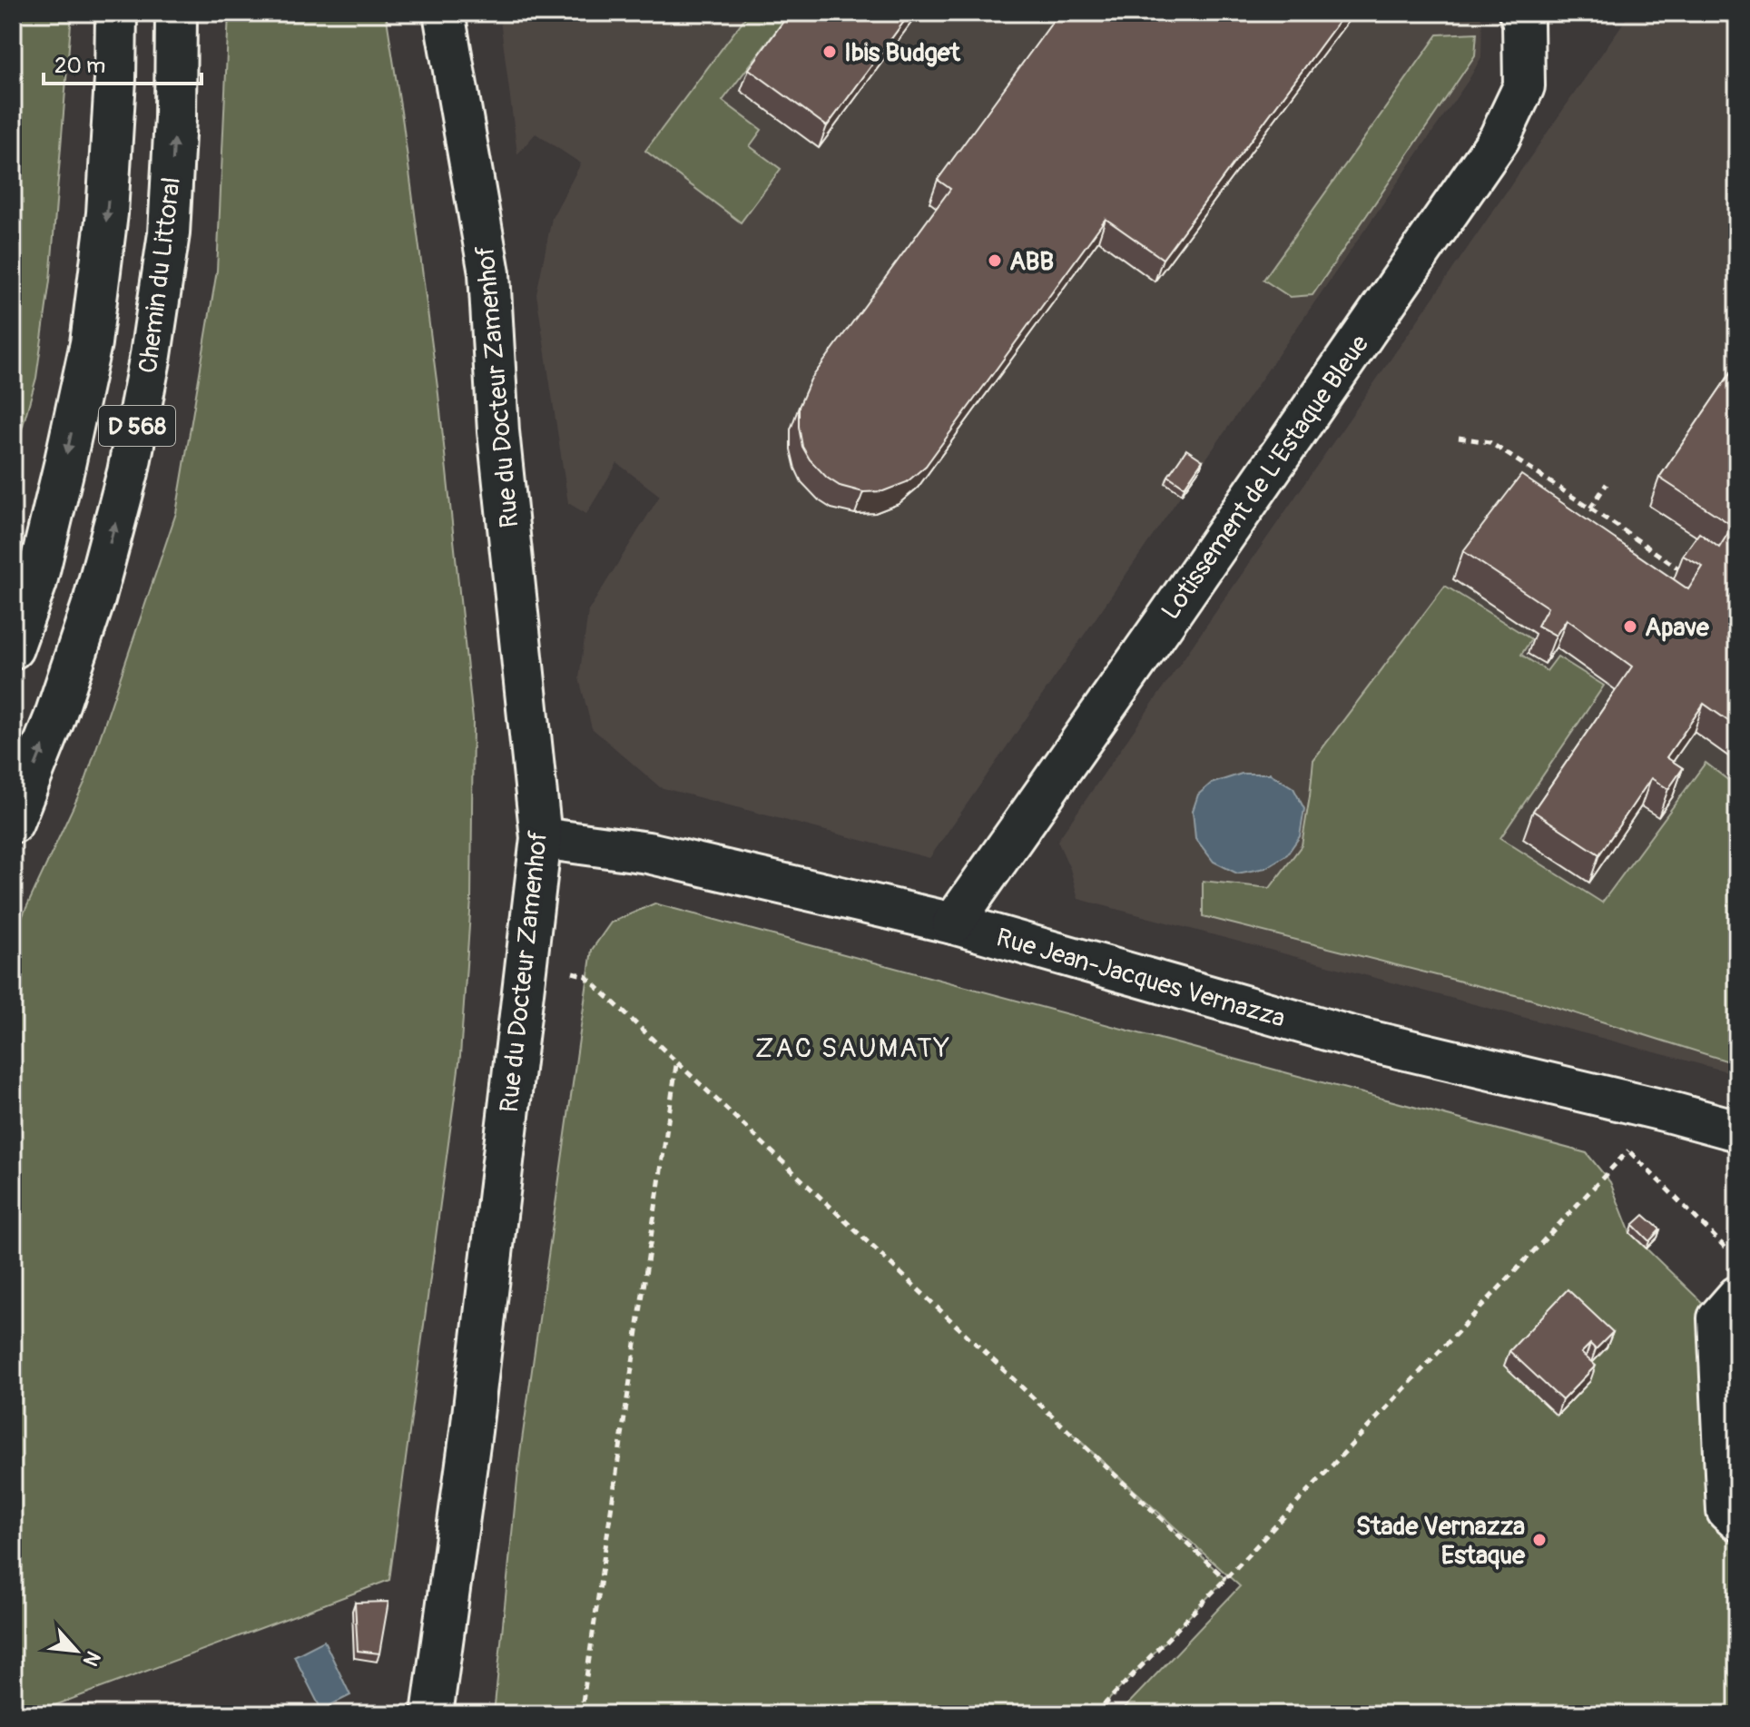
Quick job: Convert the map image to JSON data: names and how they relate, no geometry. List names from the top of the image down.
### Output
{
  "streets": {
    "street": [
      "Chemin du Littoral",
      "Rue du Docteur Zamenhof",
      "D 568",
      "Lotissement de L'Estaque Bleue",
      "Rue Jean-Jacques Vernazza"
    ]
  },
  "crossings": [
    ["Rue du Docteur Zamenhof", "Rue Jean-Jacques Vernazza"],
    ["Lotissement de L'Estaque Bleue", "Rue Jean-Jacques Vernazza"]
  ],
  "districts": ["ZAC SAUMATY"],
  "places": [
    "Ibis Budget",
    "ABB",
    "Apave",
    "Stade Vernazza Estaque"
  ],
  "scale_bar": "20 m",
  "north": "bottom right"
}
